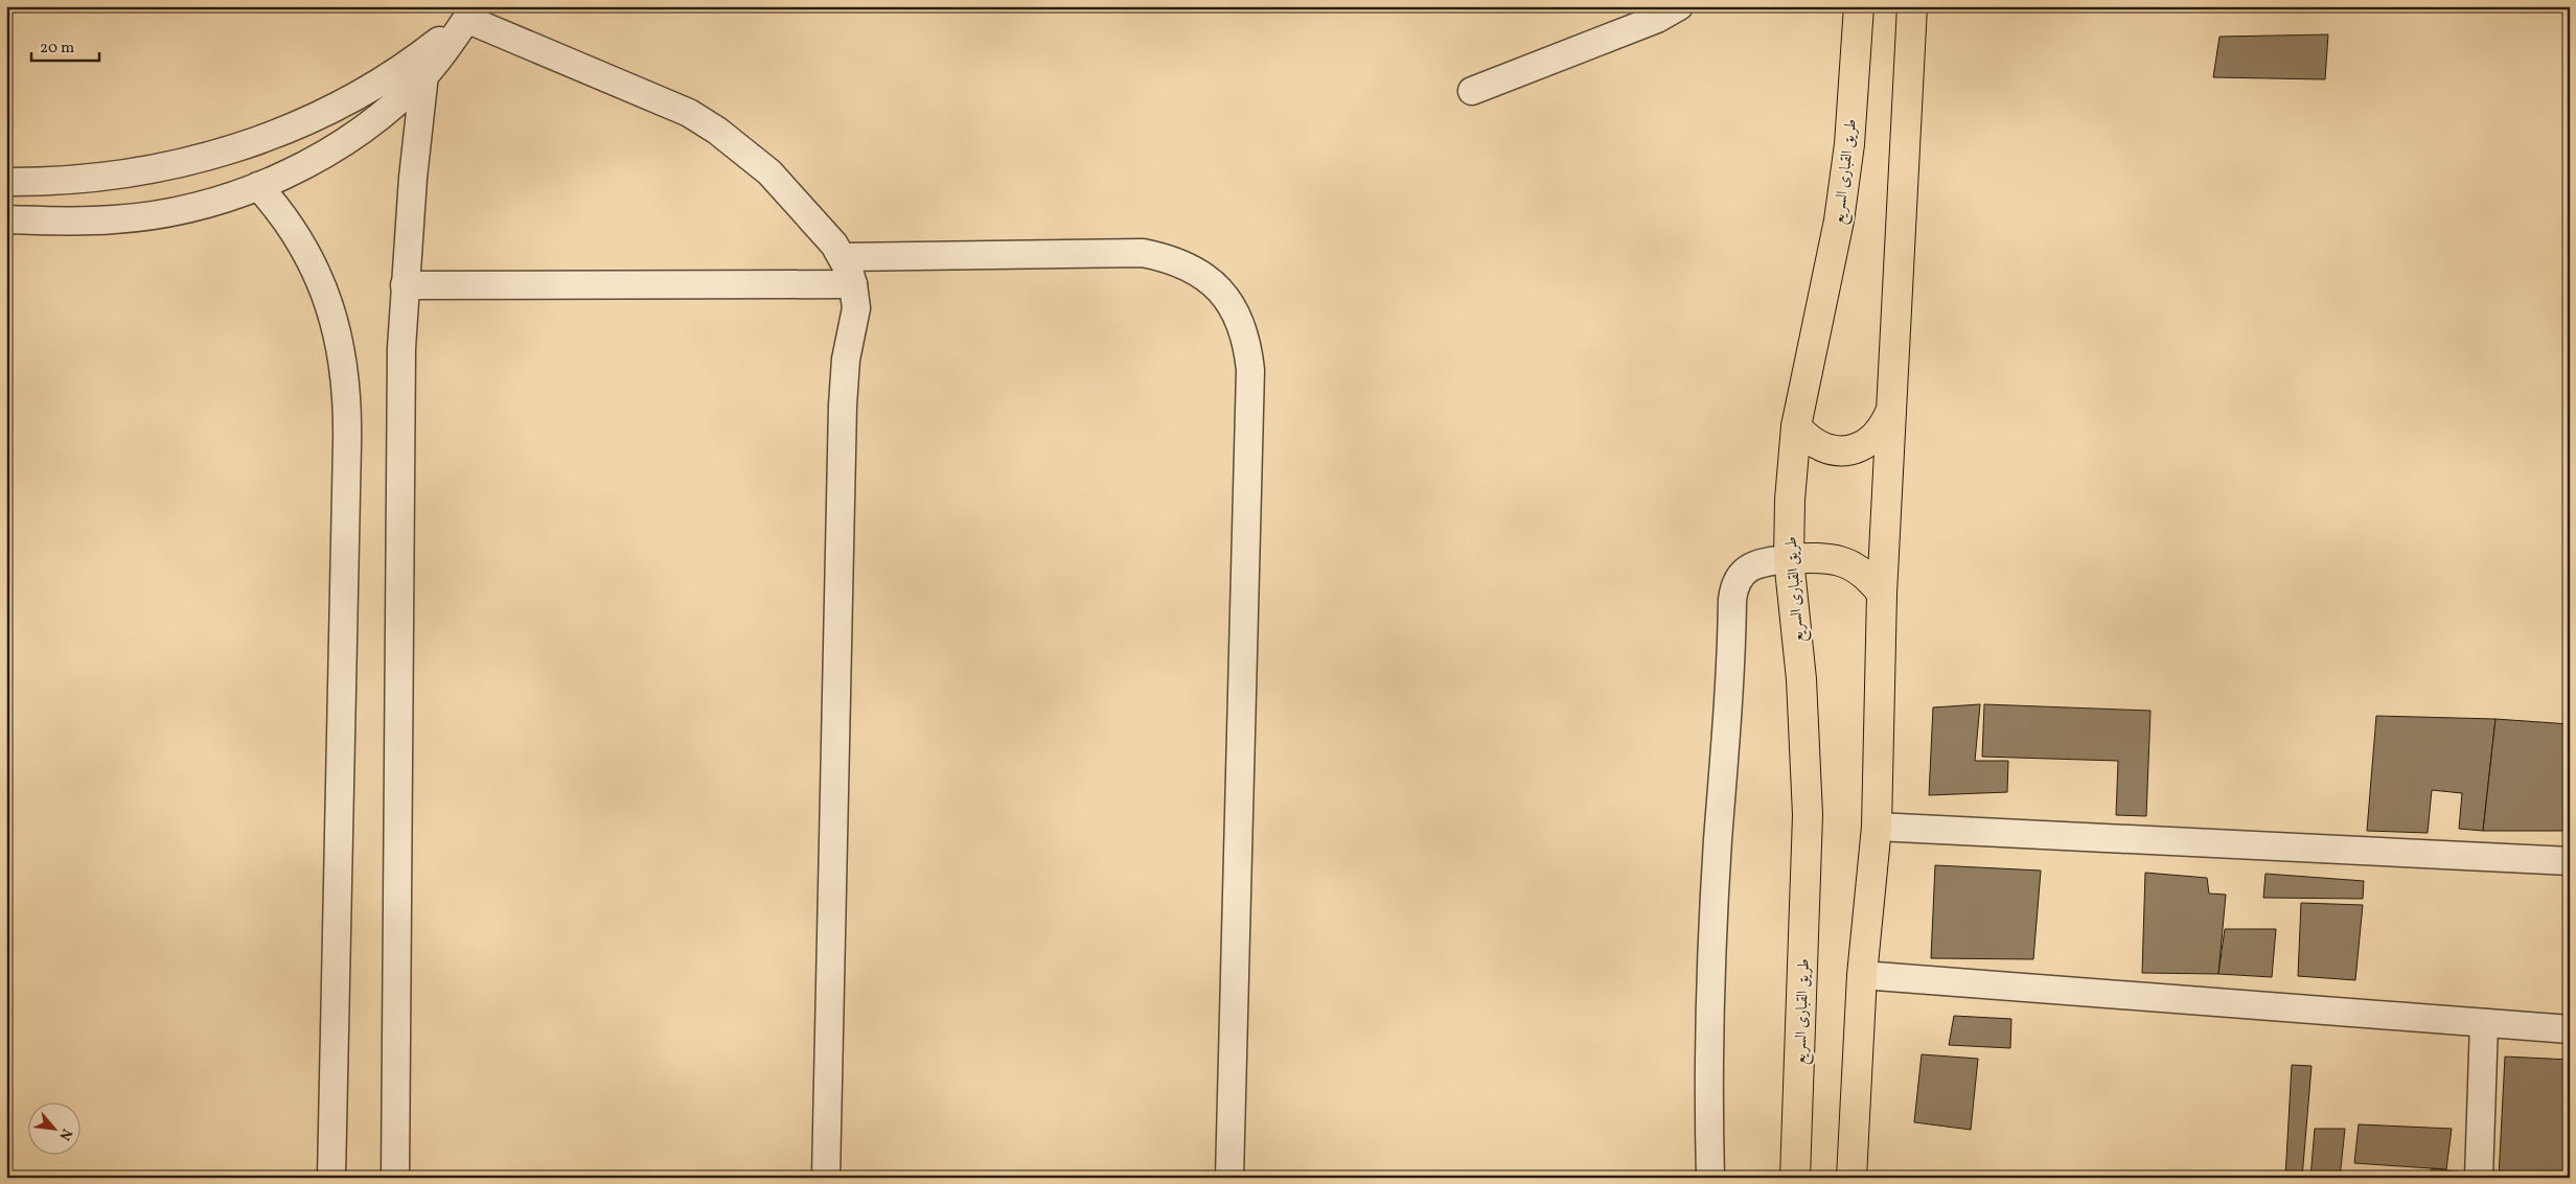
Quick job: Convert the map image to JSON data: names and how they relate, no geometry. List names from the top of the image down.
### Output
{
  "streets": {
    "highway": ["طريق القبارى السريع"]
  },
  "scale_bar": "20 m",
  "north": "bottom right"
}
